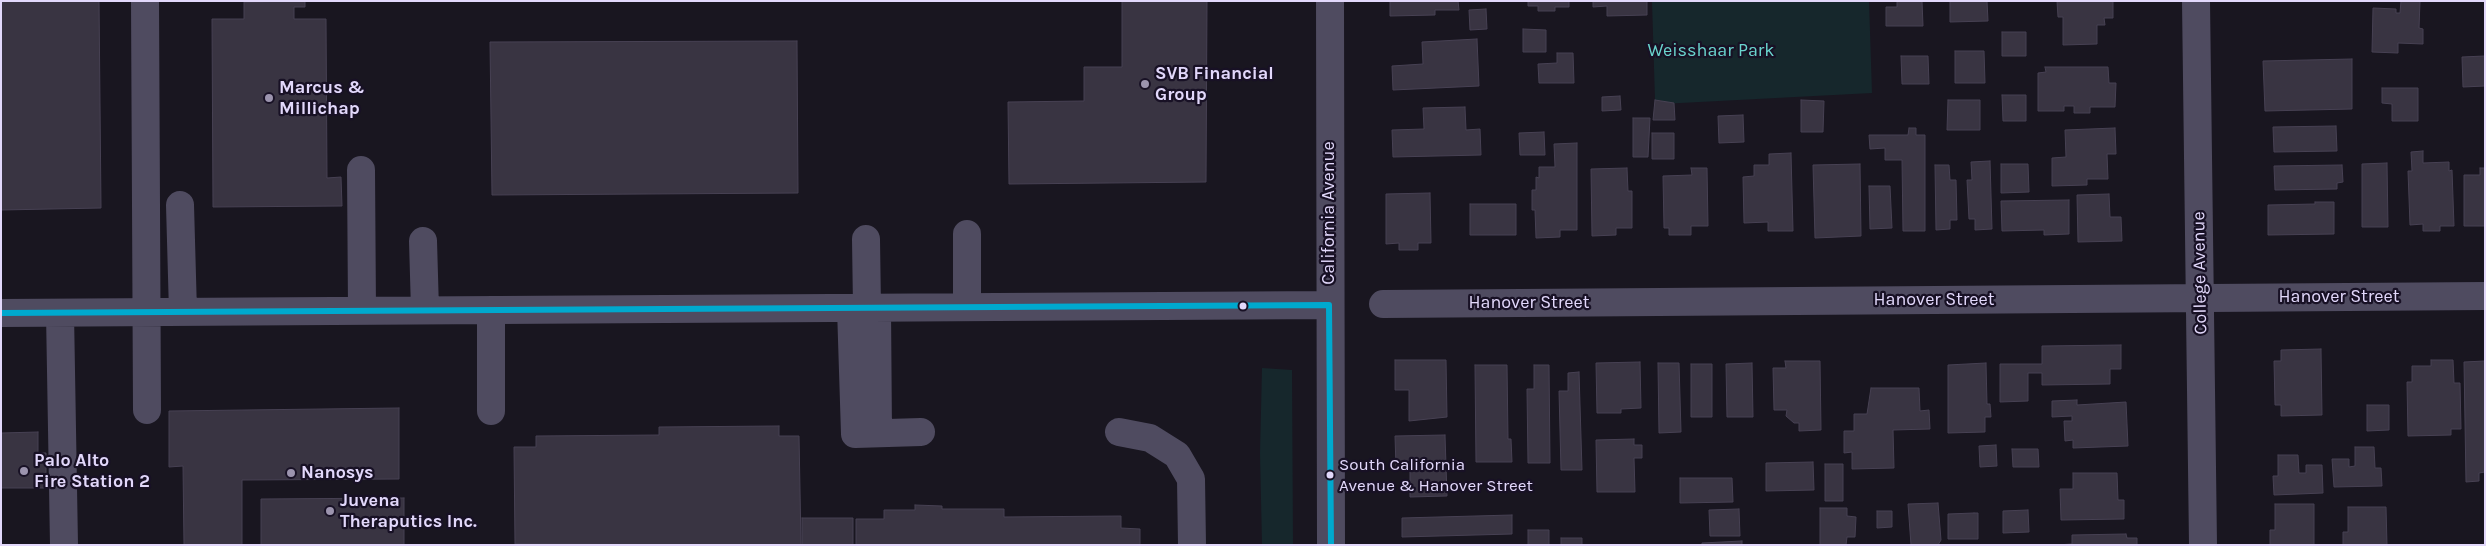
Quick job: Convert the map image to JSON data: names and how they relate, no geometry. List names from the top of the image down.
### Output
{
  "streets": {
    "street": ["California Avenue", "College Avenue", "Hanover Street"]
  },
  "crossings": [
    ["College Avenue", "Hanover Street"]
  ],
  "parks": ["Weisshaar Park"],
  "places": [
    "SVB Financial Group",
    "Marcus & Millichap",
    "Palo Alto Fire Station 2",
    "Nanosys",
    "South California Avenue & Hanover Street",
    "Juvena Theraputics Inc."
  ]
}
